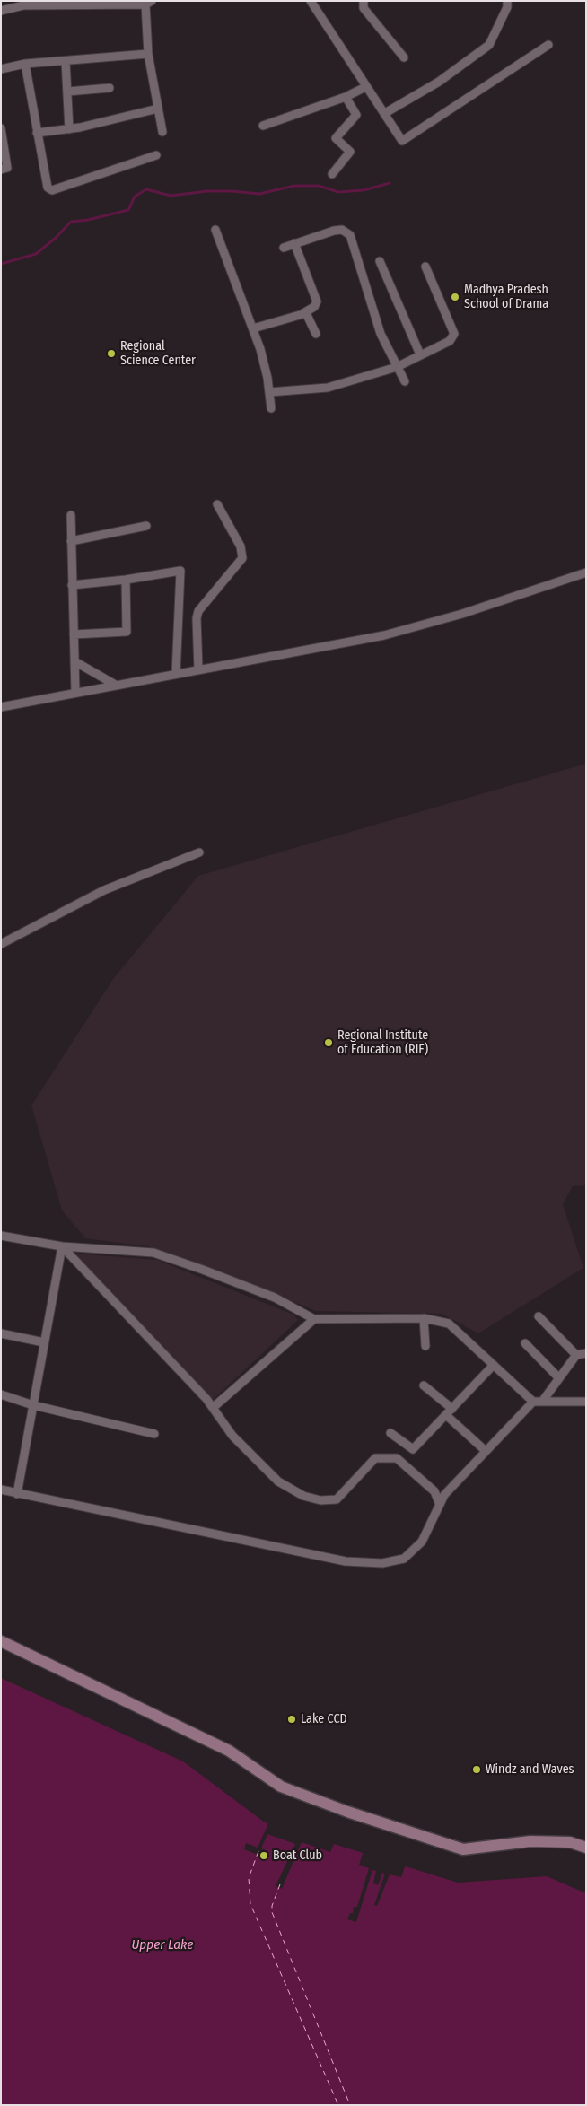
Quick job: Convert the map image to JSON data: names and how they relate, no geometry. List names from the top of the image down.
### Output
{
  "water": ["Upper Lake"],
  "places": [
    "Madhya Pradesh School of Drama",
    "Regional Science Center",
    "Regional Institute of Education (RIE)",
    "Lake CCD",
    "Windz and Waves",
    "Boat Club"
  ]
}
